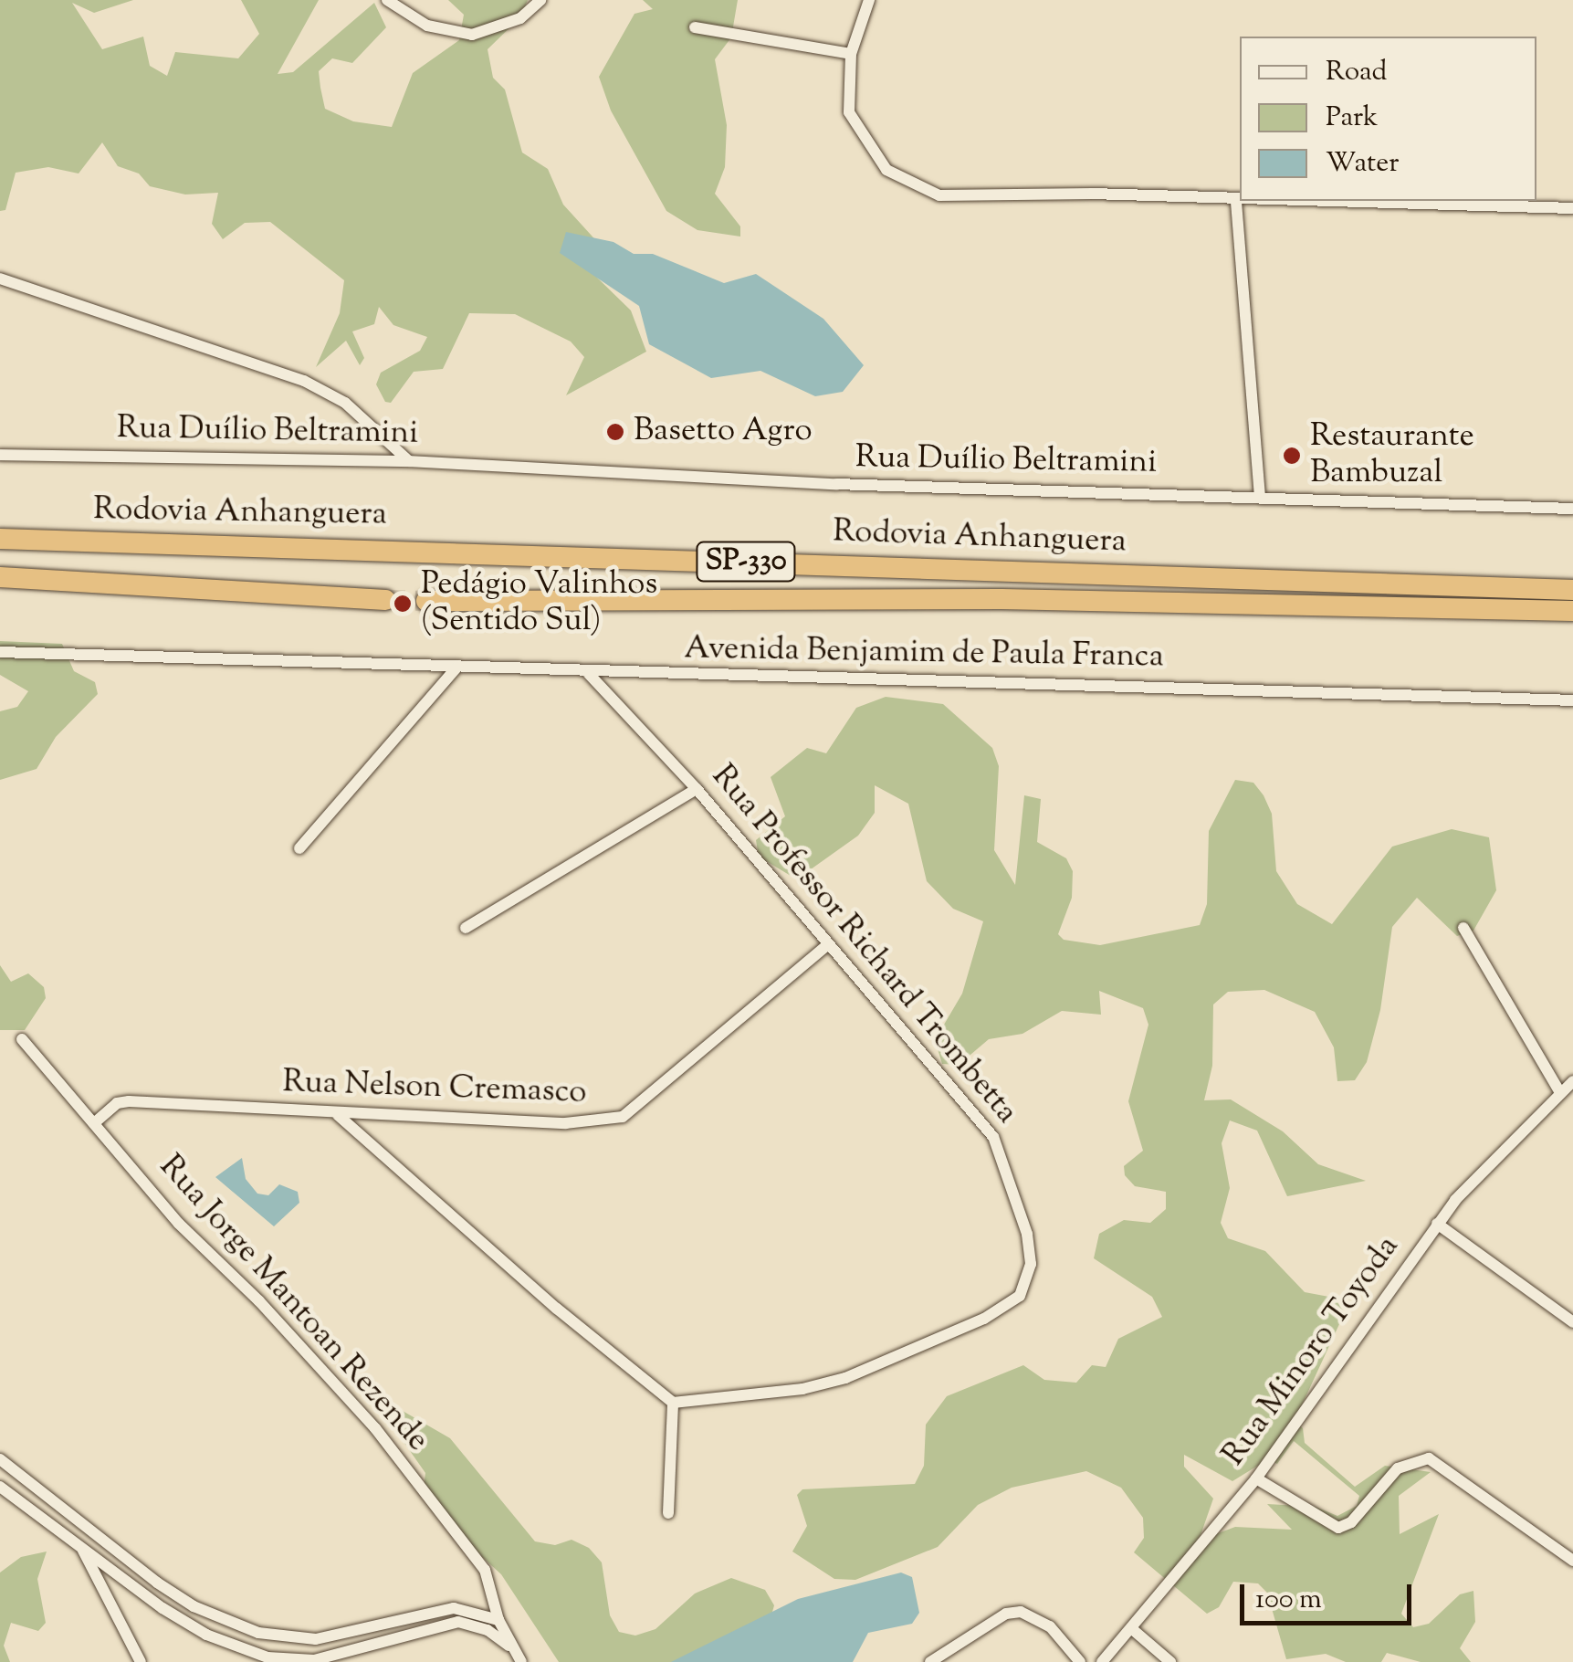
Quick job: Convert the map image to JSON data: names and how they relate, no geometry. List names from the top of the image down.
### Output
{
  "streets": {
    "highway": ["Rodovia Anhanguera", "SP-330"],
    "street": [
      "Rua Duílio Beltramini",
      "Avenida Benjamim de Paula Franca",
      "Rua Professor Richard Trombetta",
      "Rua Nelson Cremasco",
      "Rua Jorge Mantoan Rezende",
      "Rua Minoro Toyoda"
    ]
  },
  "crossings": [
    ["Avenida Benjamim de Paula Franca", "Rua Professor Richard Trombetta"],
    ["Rua Professor Richard Trombetta", "Rua Nelson Cremasco"],
    ["Rua Nelson Cremasco", "Rua Jorge Mantoan Rezende"]
  ],
  "places": ["Basetto Agro", "Restaurante Bambuzal", "Pedágio Valinhos (Sentido Sul)"],
  "legend": ["Road", "Park", "Water"],
  "scale_bar": "100 m"
}
